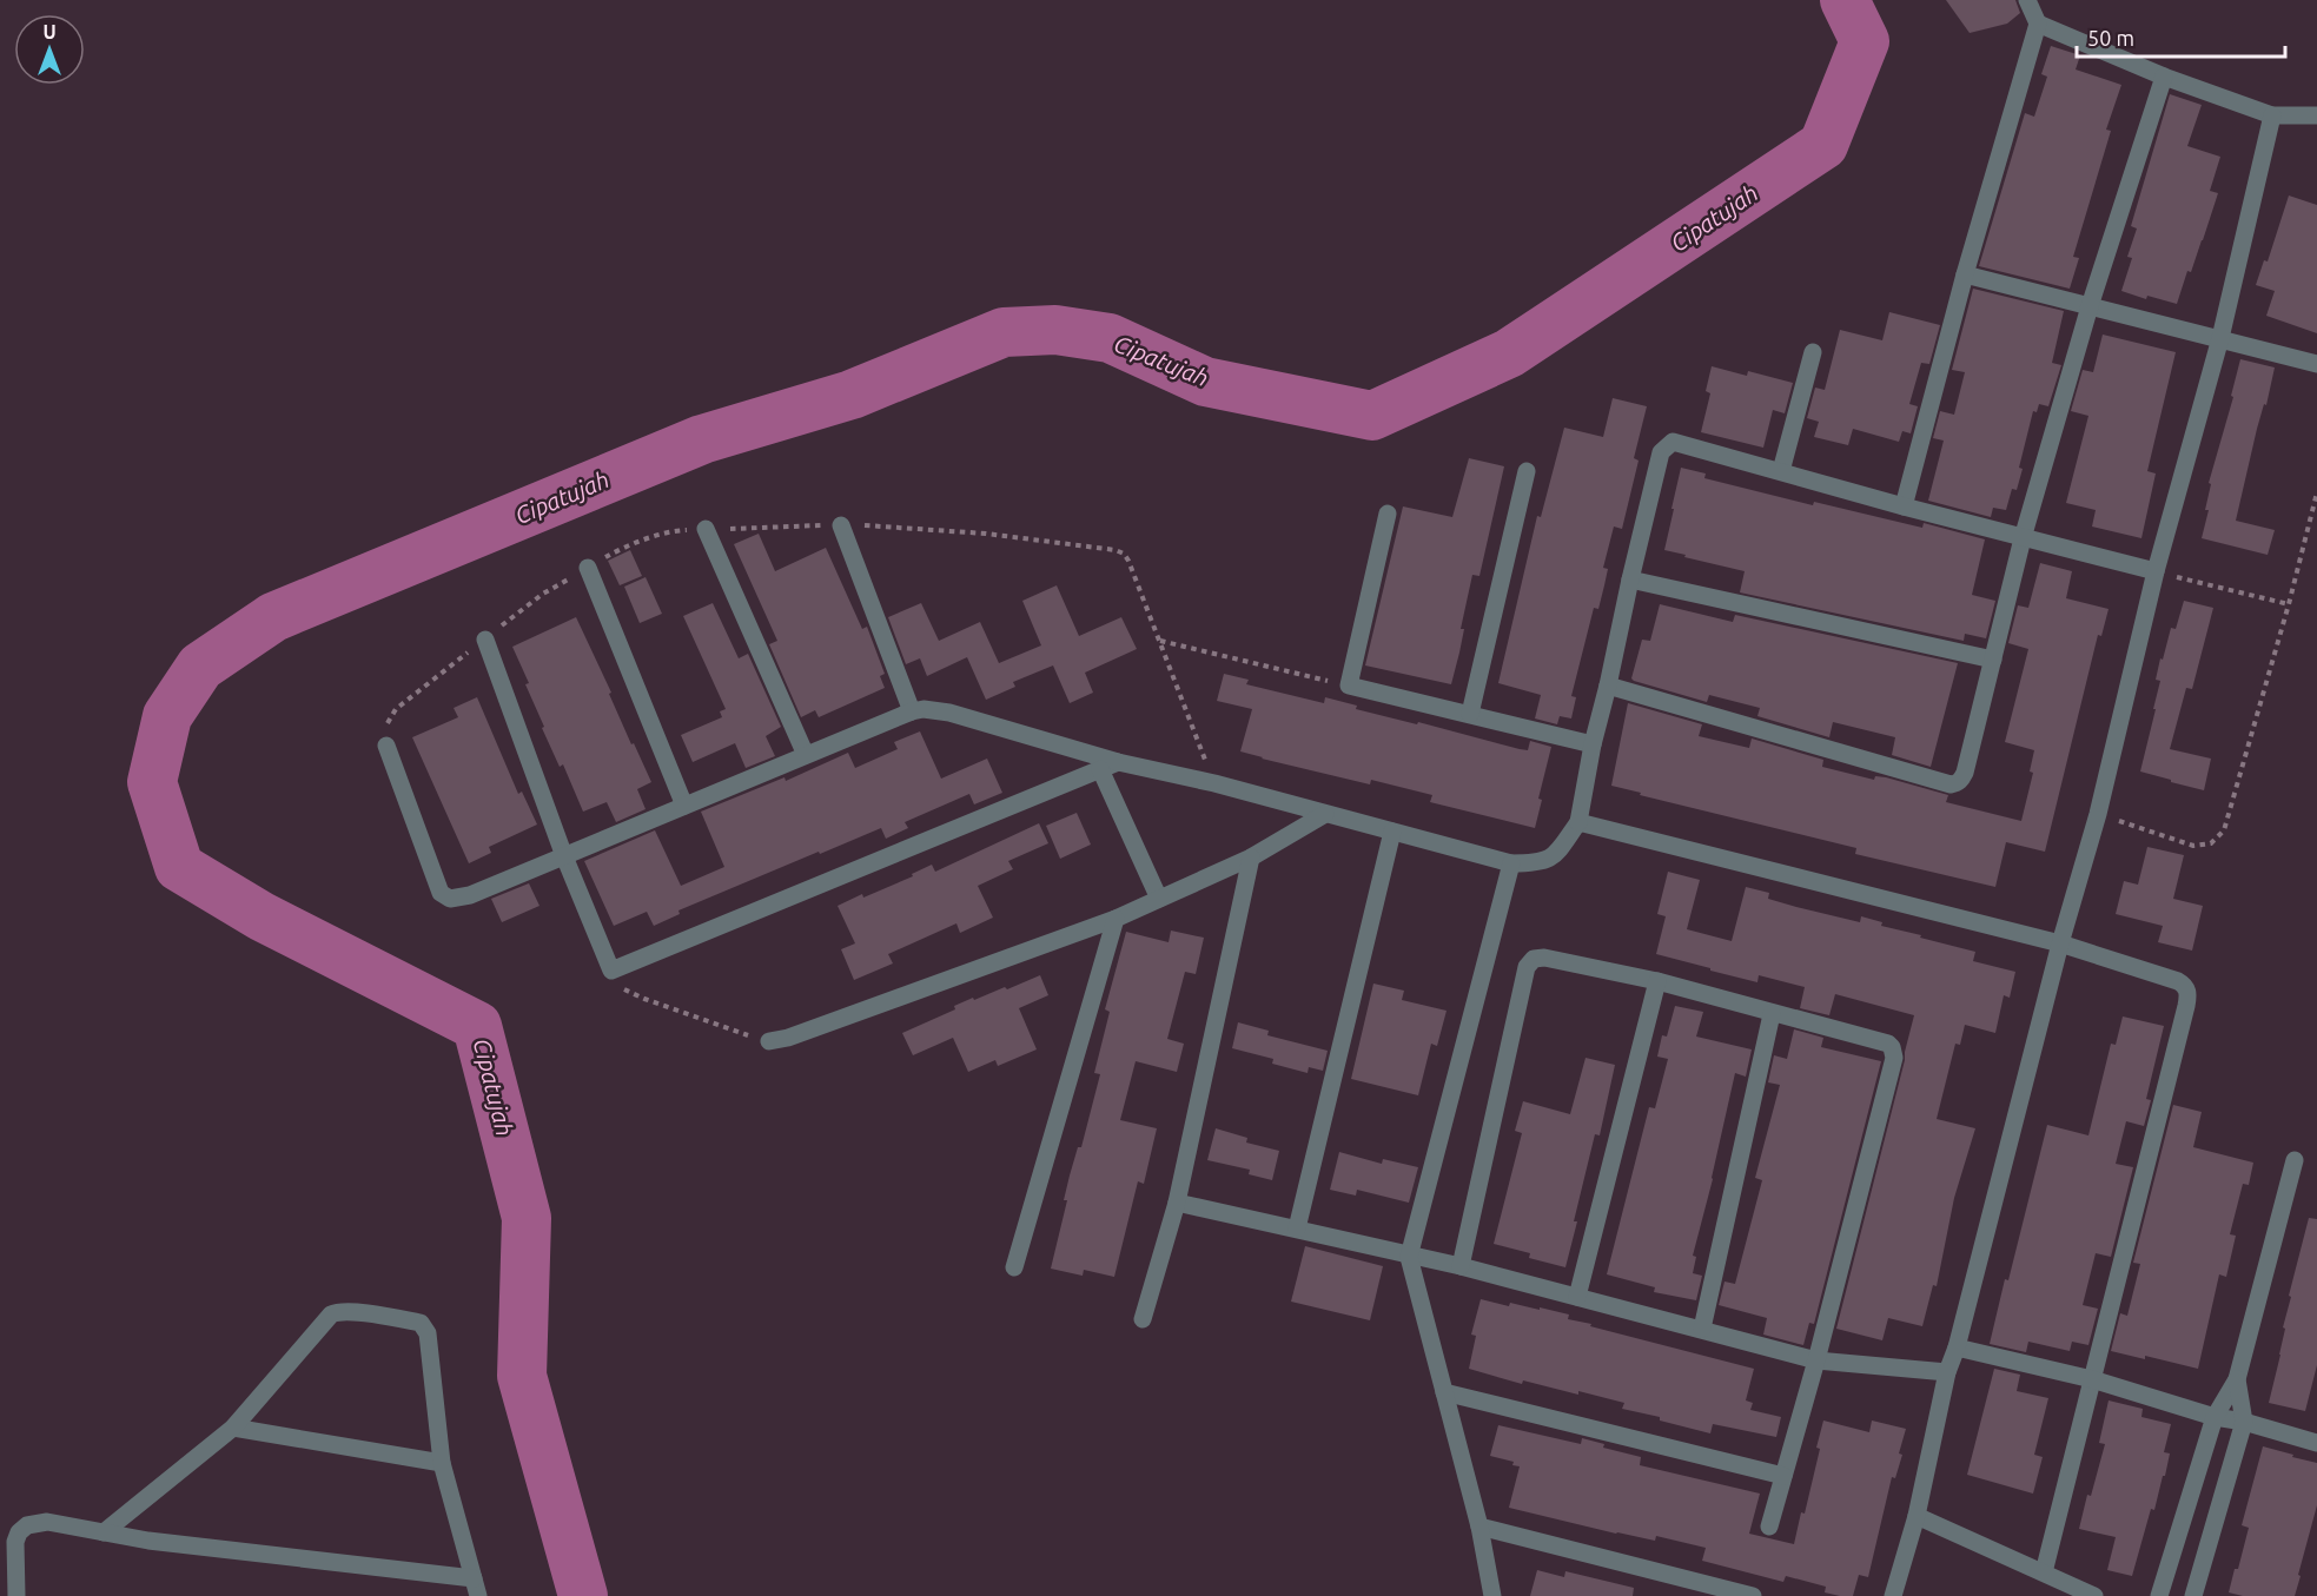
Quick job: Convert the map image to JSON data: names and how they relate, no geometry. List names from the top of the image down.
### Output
{
  "water": ["Cipatujah"],
  "scale_bar": "50 m",
  "north": "top"
}
